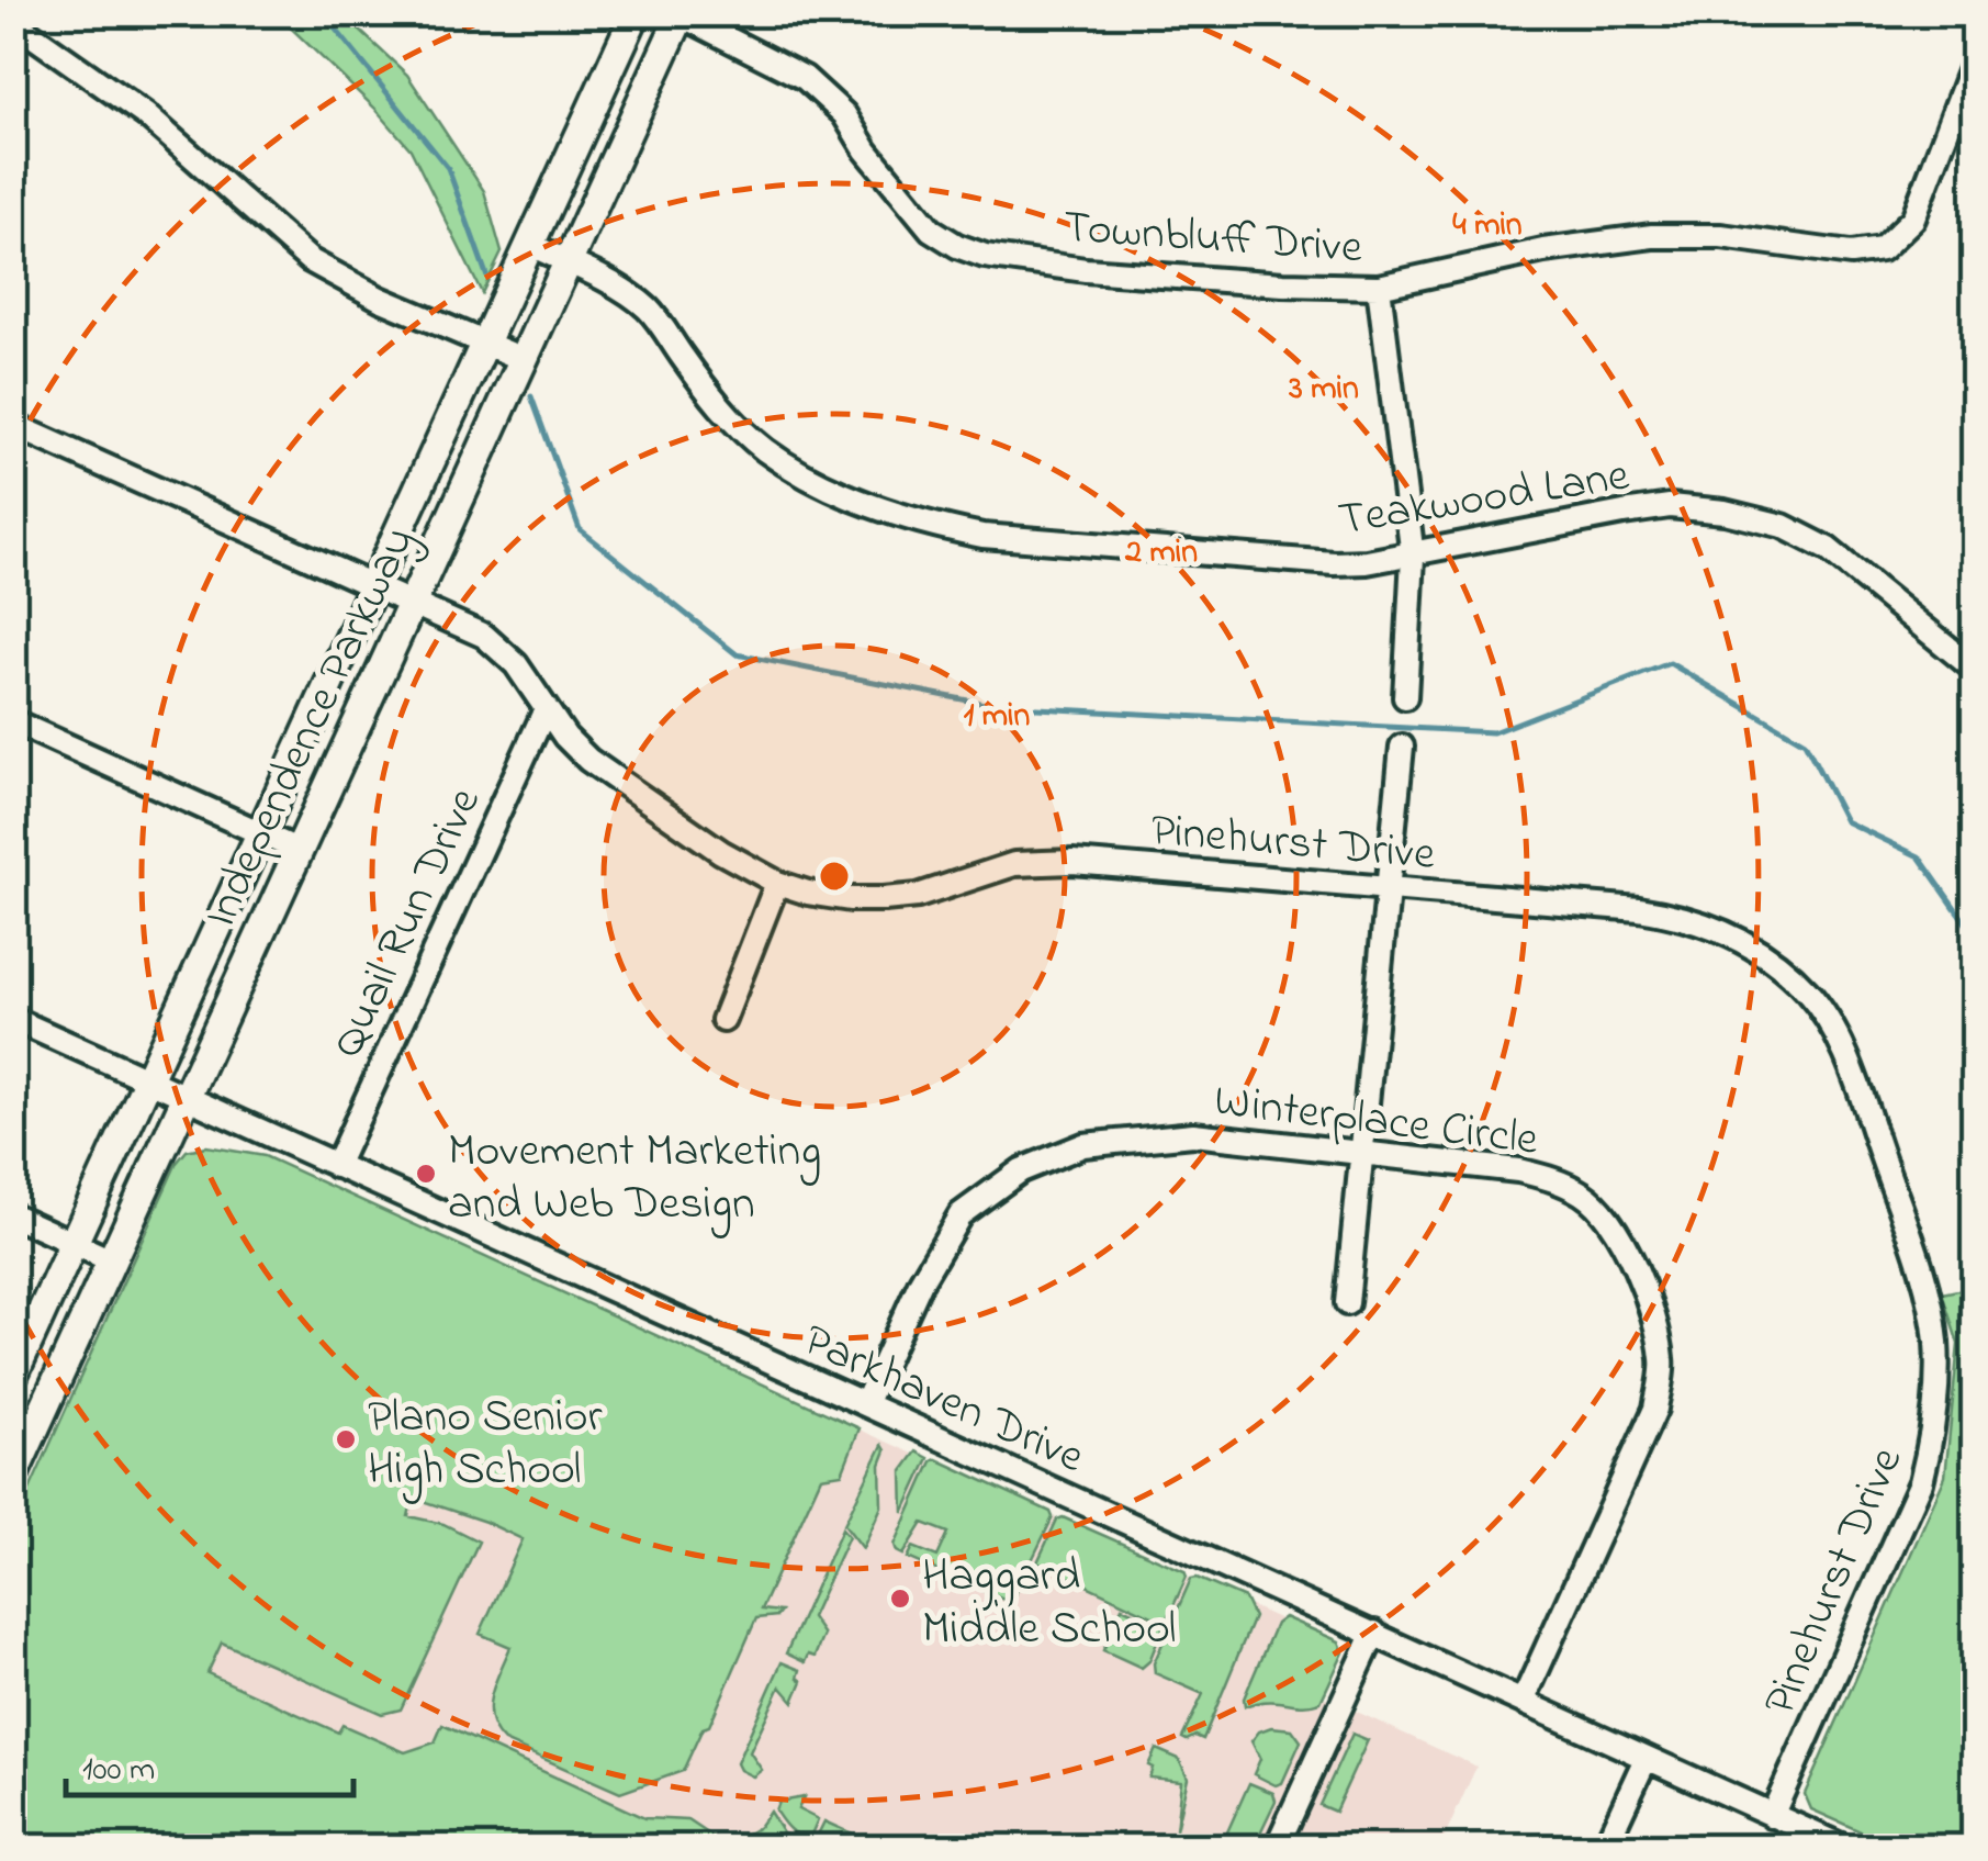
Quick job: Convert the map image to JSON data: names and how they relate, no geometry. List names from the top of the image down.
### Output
{
  "streets": {
    "main road": ["Independence Parkway"],
    "street": [
      "Townbluff Drive",
      "Teakwood Lane",
      "Pinehurst Drive",
      "Quail Run Drive",
      "Winterplace Circle",
      "Parkhaven Drive"
    ]
  },
  "crossings": [
    ["Townbluff Drive", "Independence Parkway"],
    ["Teakwood Lane", "Independence Parkway"],
    ["Independence Parkway", "Pinehurst Drive"],
    ["Independence Parkway", "Parkhaven Drive"],
    ["Pinehurst Drive", "Quail Run Drive"],
    ["Pinehurst Drive", "Parkhaven Drive"],
    ["Quail Run Drive", "Parkhaven Drive"],
    ["Winterplace Circle", "Parkhaven Drive"]
  ],
  "places": ["Movement Marketing and Web Design", "Plano Senior High School", "Haggard Middle School"],
  "scale_bar": "100 m",
  "rings": [
    "4 min",
    "3 min",
    "2 min",
    "1 min"
  ]
}
